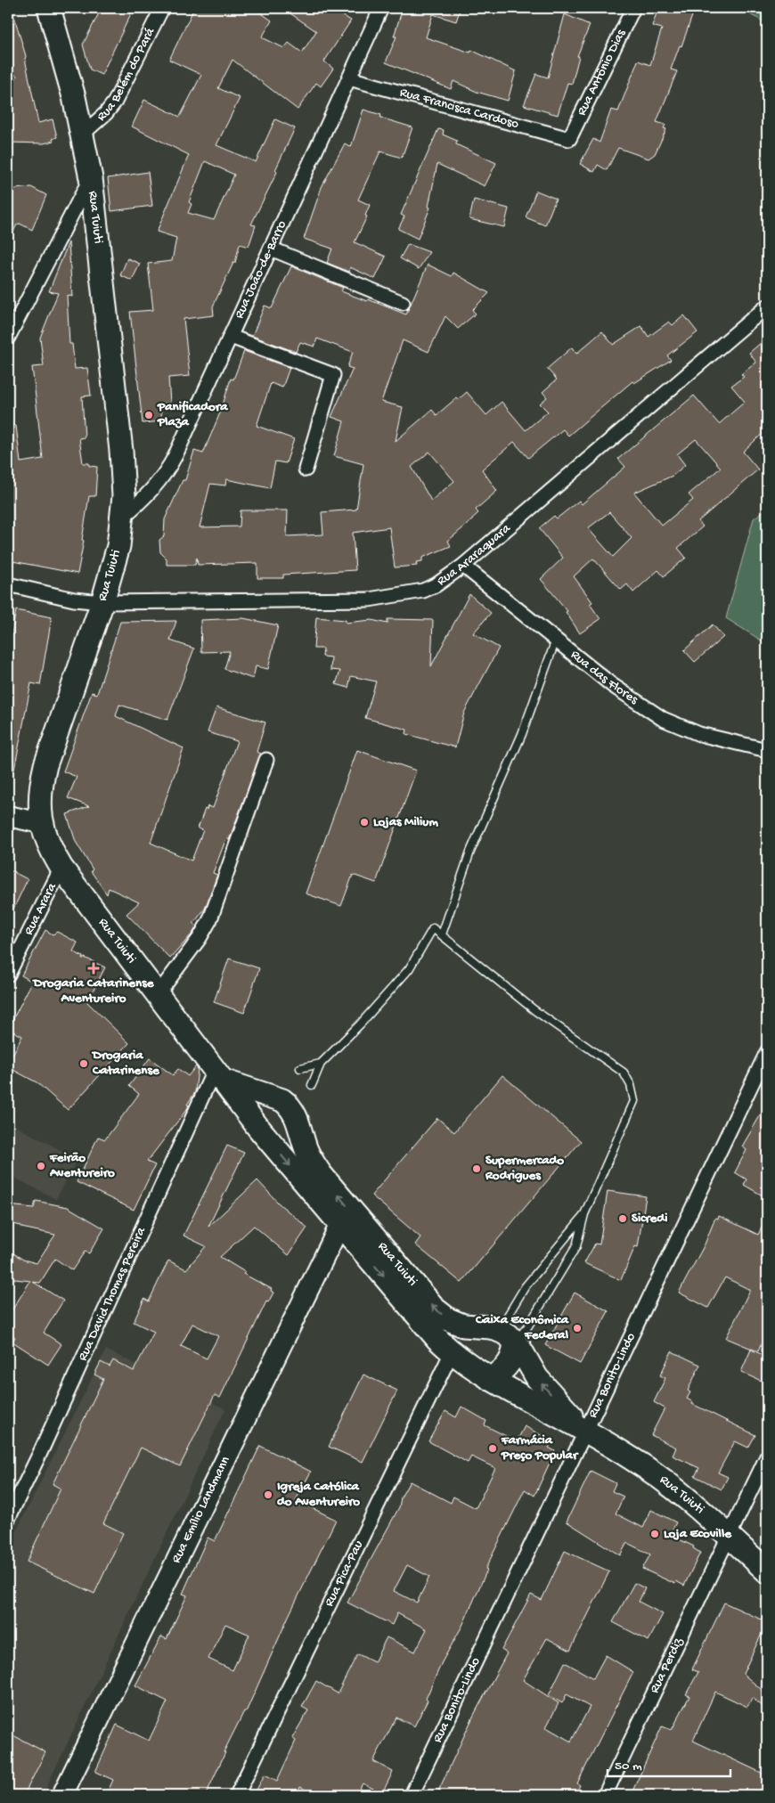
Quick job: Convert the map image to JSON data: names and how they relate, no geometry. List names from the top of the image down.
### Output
{
  "streets": {
    "main road": ["Rua Tuiuti"],
    "street": [
      "Rua Belém do Pará",
      "Rua Antônio Dias",
      "Rua Francisca Cardoso",
      "Rua João-de-Barro",
      "Rua Araraquara",
      "Rua das Flores",
      "Rua Arara",
      "Rua David Thomas Pereira",
      "Rua Bonito-Lindo",
      "Rua Emílio Landmann",
      "Rua Pica-Pau",
      "Rua Perdiz"
    ]
  },
  "crossings": [
    ["Rua Belém do Pará", "Rua Tuiuti"],
    ["Rua Antônio Dias", "Rua Francisca Cardoso"],
    ["Rua Francisca Cardoso", "Rua João-de-Barro"],
    ["Rua Tuiuti", "Rua João-de-Barro"],
    ["Rua Tuiuti", "Rua Araraquara"],
    ["Rua Tuiuti", "Rua Arara"],
    ["Rua Tuiuti", "Rua David Thomas Pereira"],
    ["Rua Tuiuti", "Rua Bonito-Lindo"],
    ["Rua Tuiuti", "Rua Emílio Landmann"],
    ["Rua Tuiuti", "Rua Pica-Pau"],
    ["Rua Tuiuti", "Rua Perdiz"],
    ["Rua Araraquara", "Rua das Flores"]
  ],
  "places": {
    "other": [
      "Panificadora Plaza",
      "Lojas Milium",
      "Drogaria Catarinense",
      "Feirão Aventureiro",
      "Supermercado Rodrigues",
      "Sicredi",
      "Caixa Econômica Federal",
      "Farmácia Preço Popular",
      "Igreja Católica do Aventureiro",
      "Loja Ecoville"
    ],
    "health": ["Drogaria Catarinense Aventureiro"]
  },
  "scale_bar": "50 m"
}
